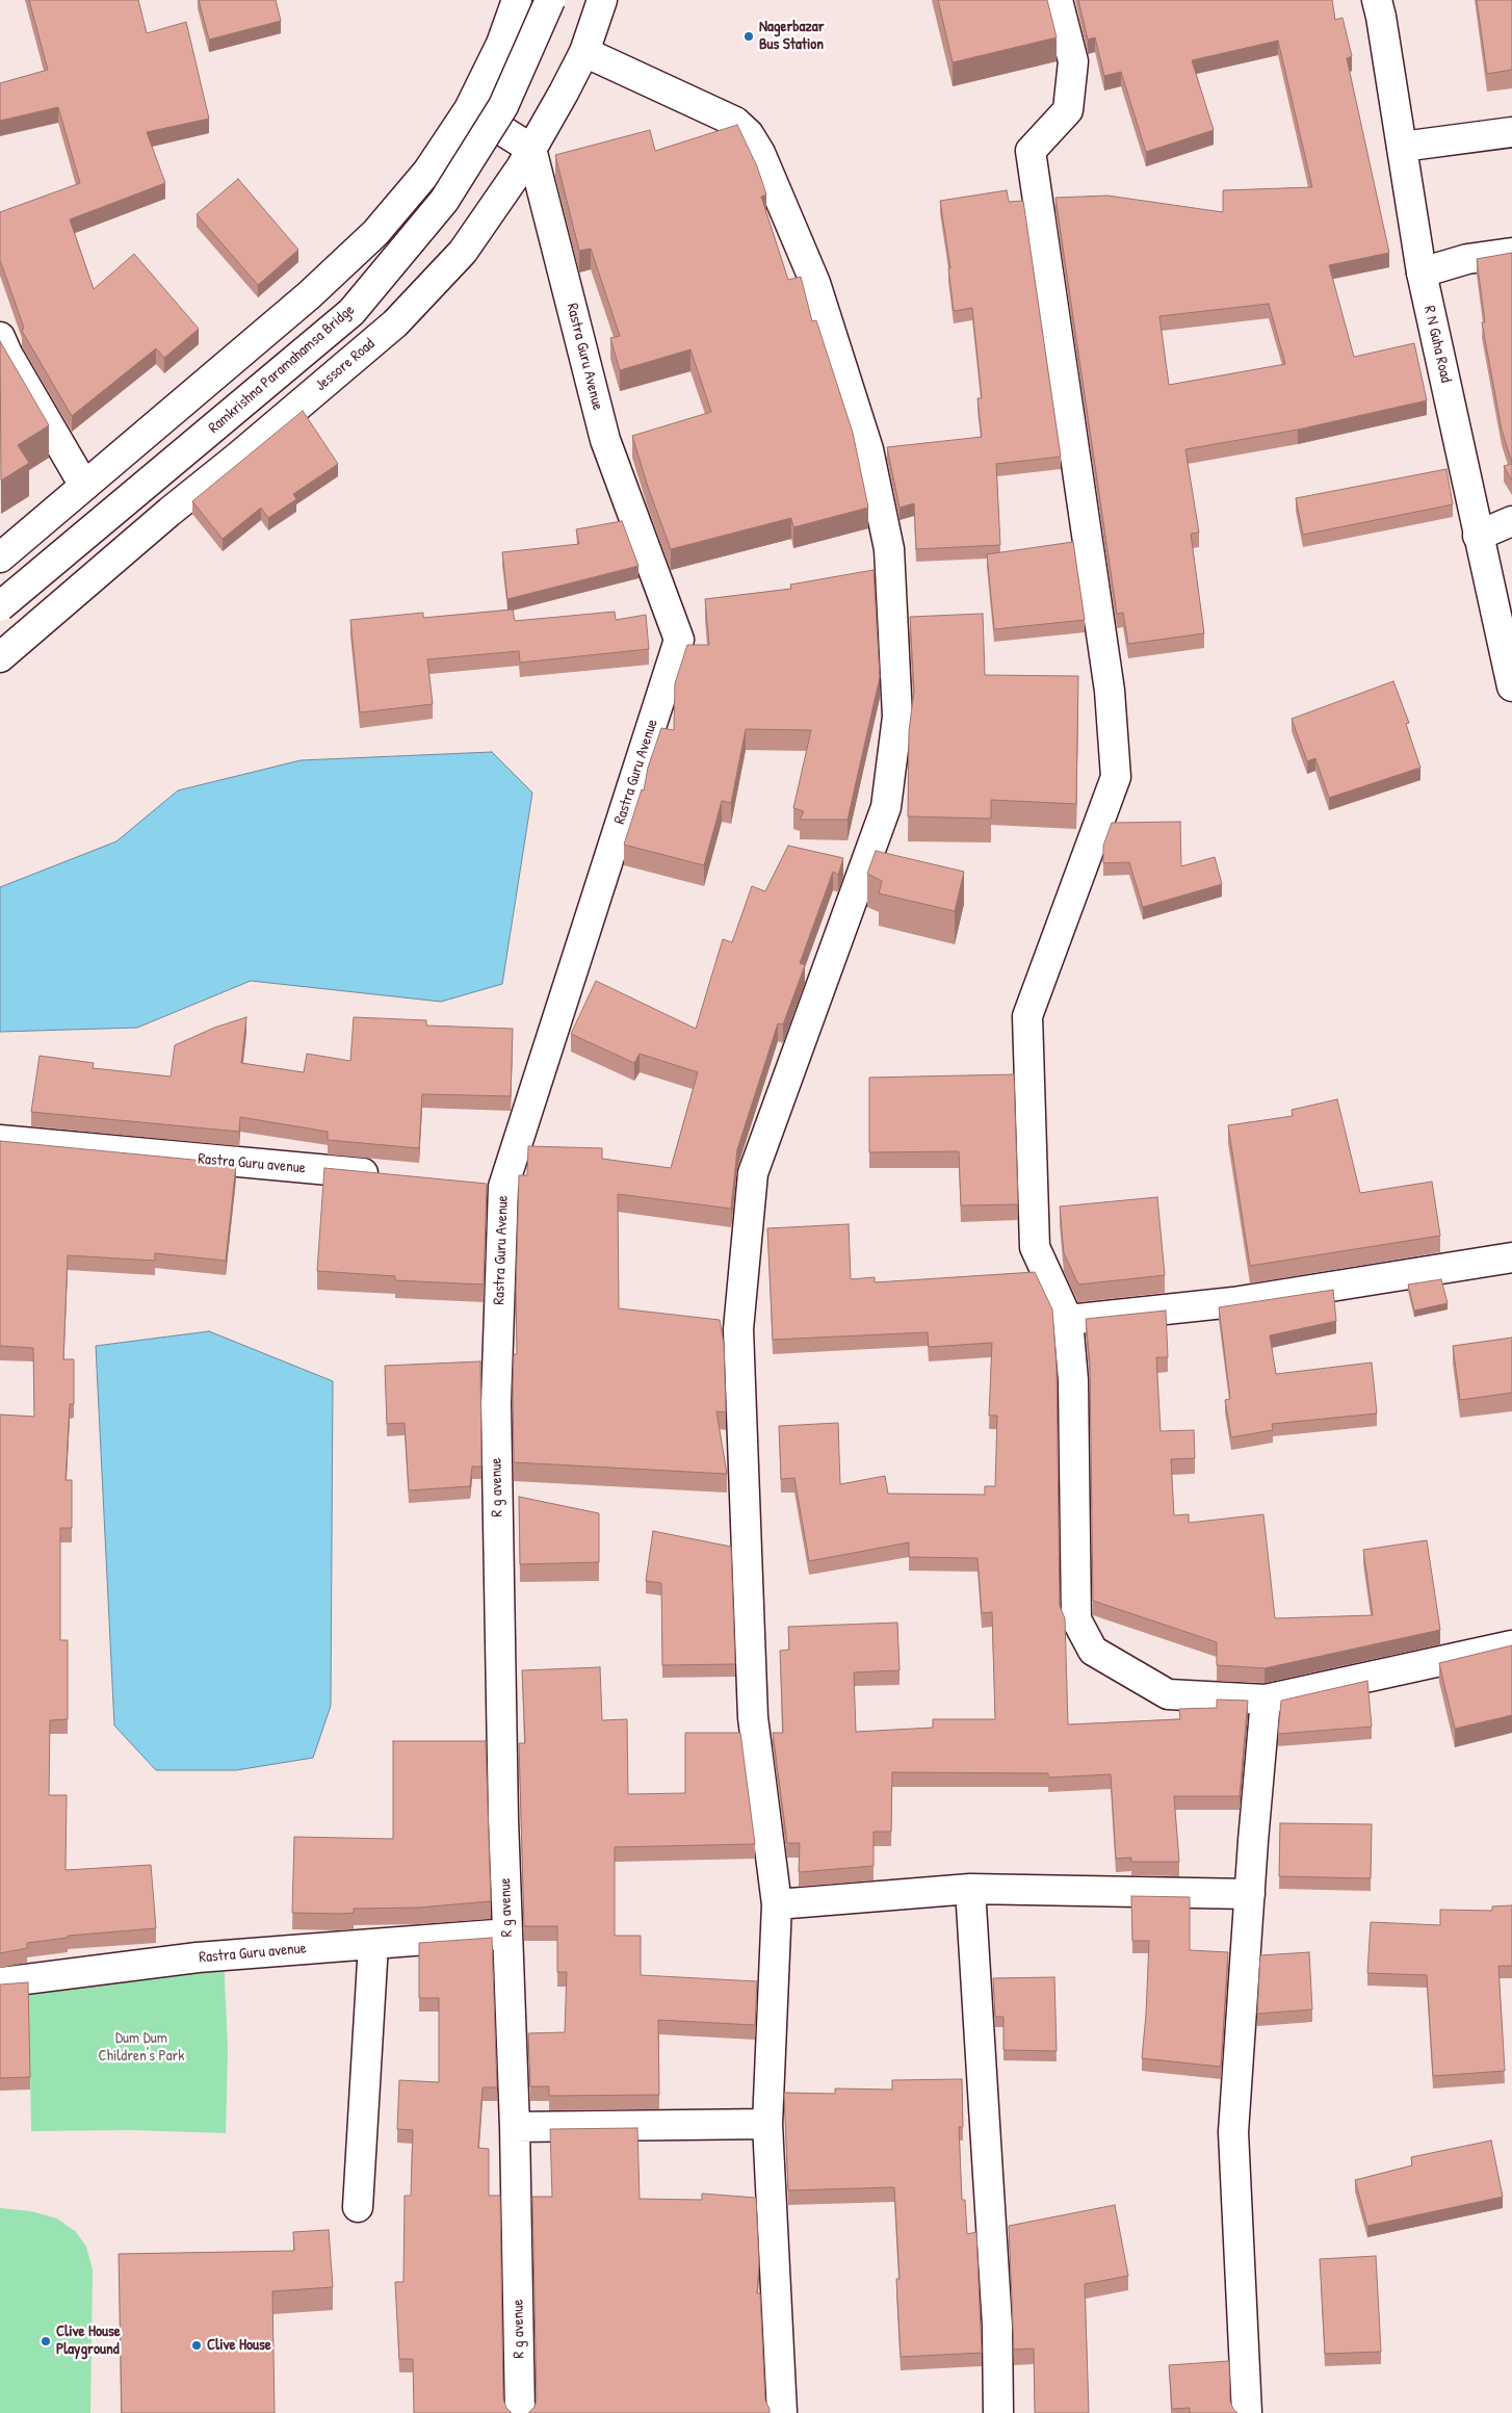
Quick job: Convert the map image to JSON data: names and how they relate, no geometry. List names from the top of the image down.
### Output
{
  "streets": {
    "street": [
      "R N Guha Road",
      "Rastra Guru Avenue",
      "Jessore Road",
      "Ramkrishna Paramahamsa Bridge",
      "Rastra Guru avenue",
      "R g avenue"
    ]
  },
  "crossings": [
    ["Rastra Guru Avenue", "Jessore Road"],
    ["Rastra Guru Avenue", "Rastra Guru avenue"],
    ["Rastra Guru Avenue", "R g avenue"],
    ["Rastra Guru avenue", "R g avenue"]
  ],
  "parks": ["Dum Dum Children's Park"],
  "places": ["Nagerbazar Bus Station", "Clive House Playground", "Clive House"]
}
